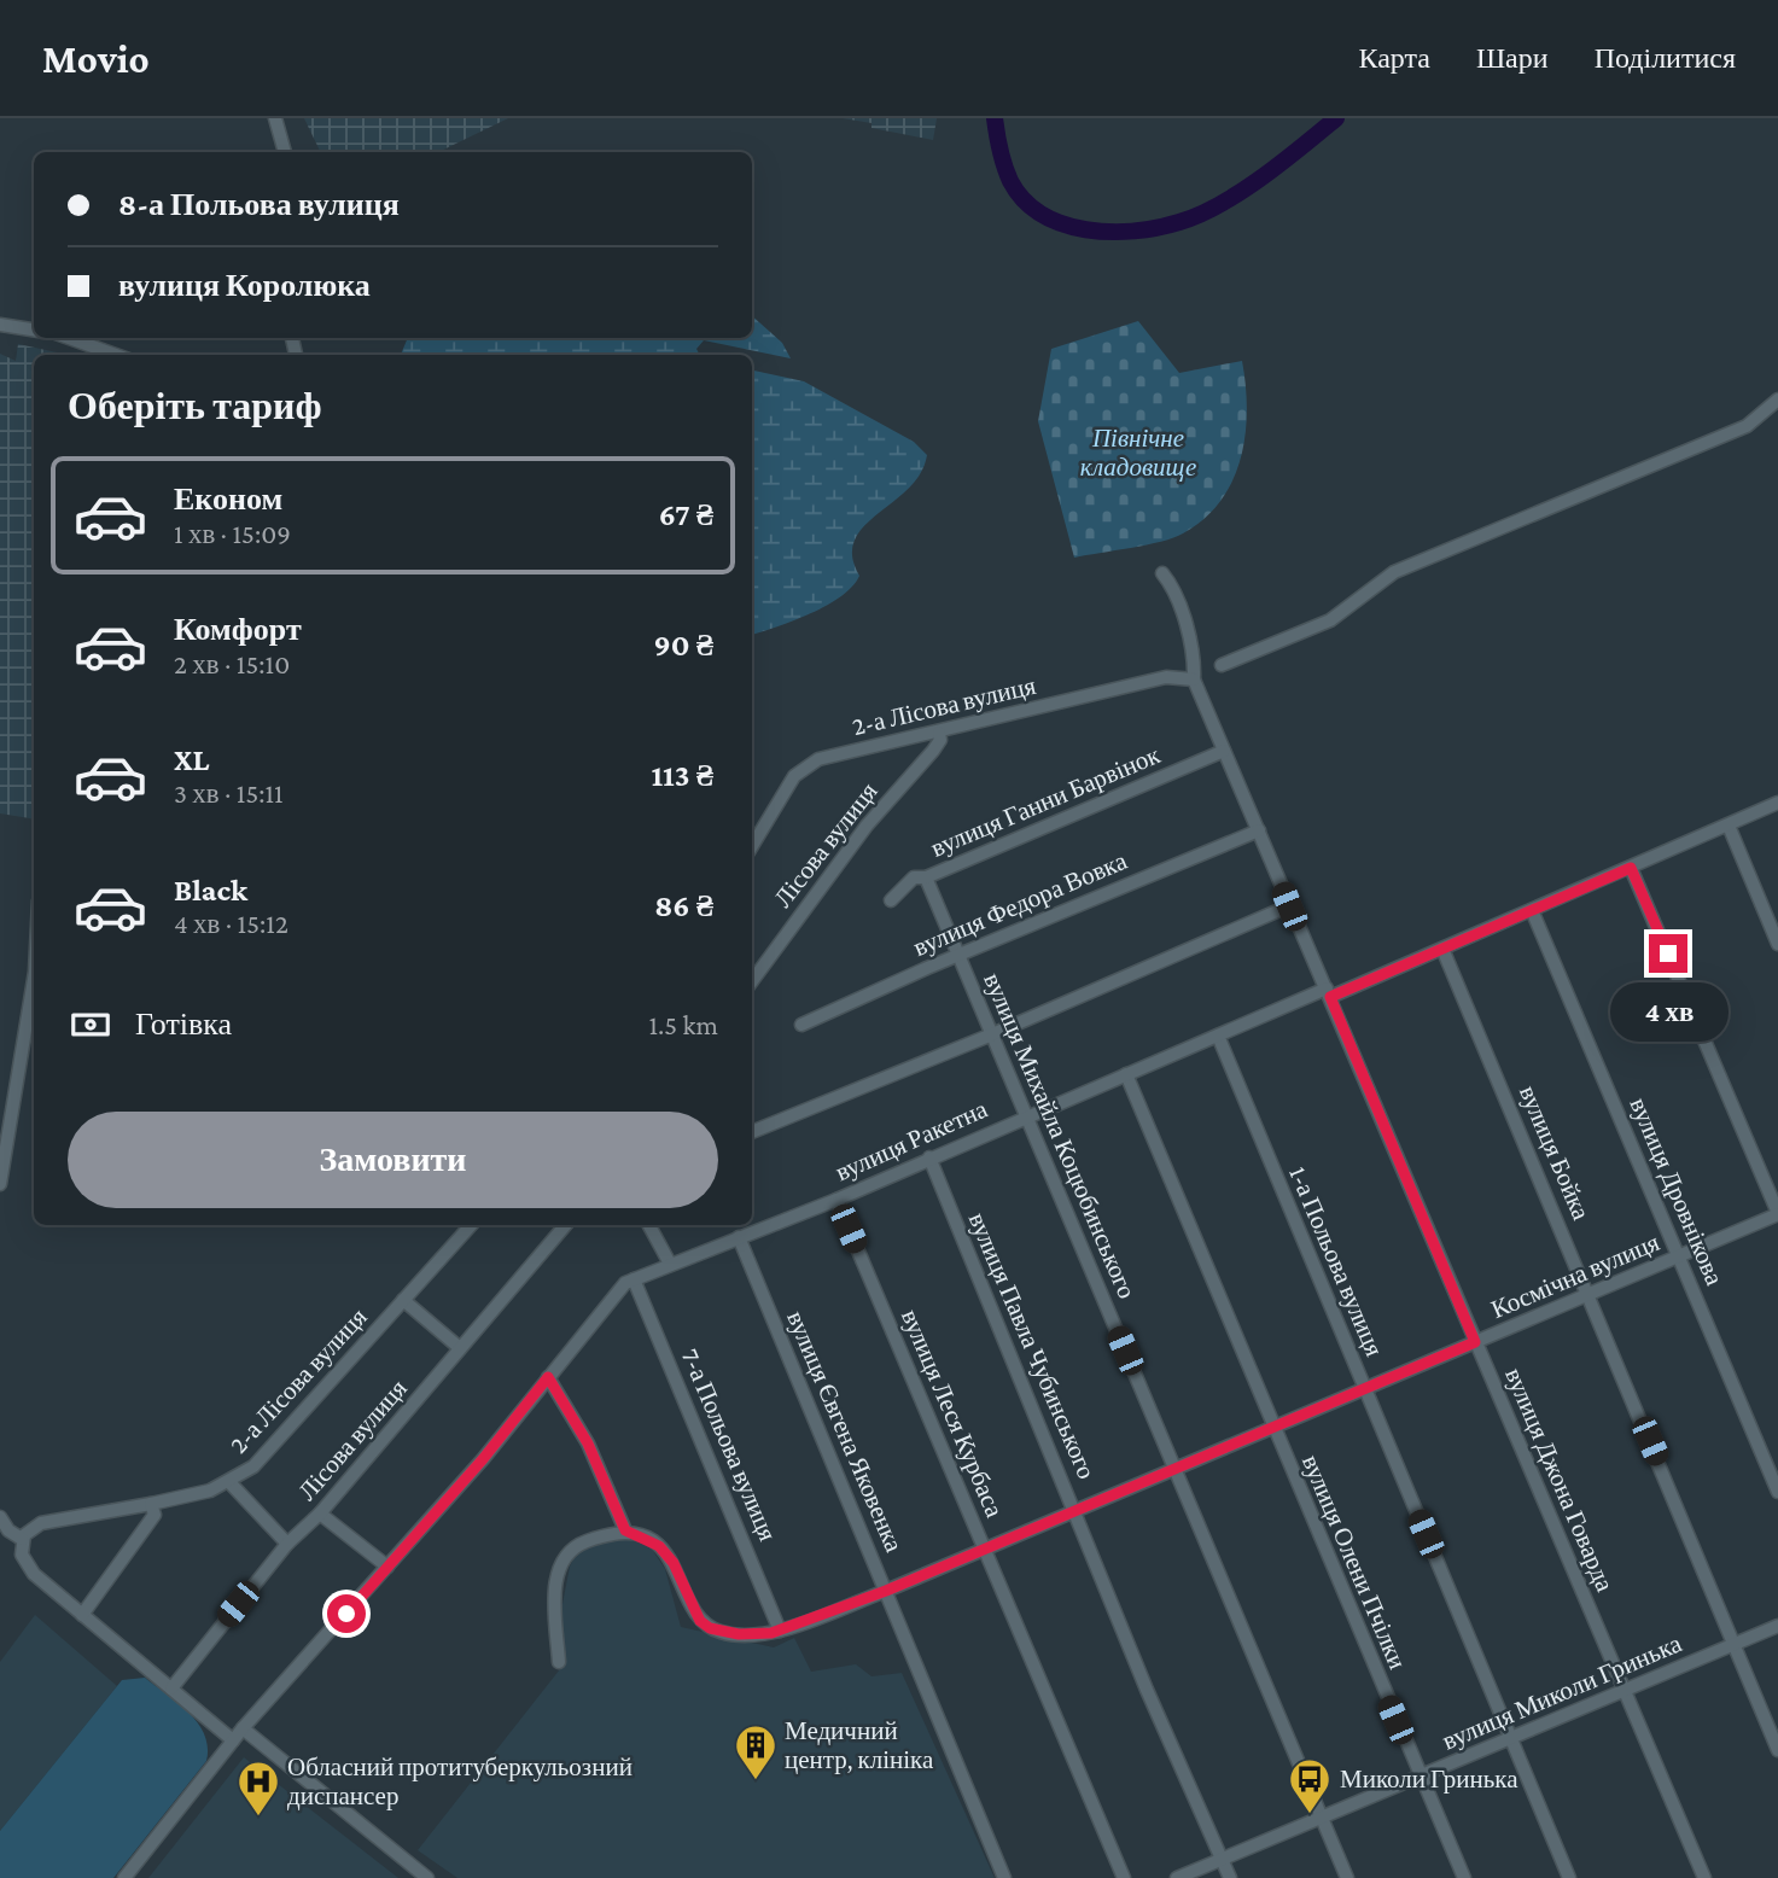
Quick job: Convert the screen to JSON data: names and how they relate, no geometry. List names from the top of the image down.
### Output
{
  "streets": {
    "street": [
      "2-а Лісова вулиця",
      "вулиця Ганни Барвінок",
      "Лісова вулиця",
      "вулиця Федора Вовка",
      "вулиця Михайла Коцюбинського",
      "вулиця Ракетна",
      "вулиця Бойка",
      "вулиця Дровнікова",
      "1-а Польова вулиця",
      "Космічна вулиця",
      "вулиця Павла Чубинського",
      "вулиця Леся Курбаса",
      "вулиця Євгена Яковенка",
      "7-а Польова вулиця",
      "вулиця Джона Говарда",
      "вулиця Олени Пчілки",
      "вулиця Миколи Гринька"
    ]
  },
  "crossings": [
    ["2-а Лісова вулиця", "Лісова вулиця"],
    ["2-а Лісова вулиця", "вулиця Джона Говарда"],
    ["вулиця Ганни Барвінок", "вулиця Михайла Коцюбинського"],
    ["вулиця Ганни Барвінок", "вулиця Джона Говарда"],
    ["вулиця Федора Вовка", "вулиця Михайла Коцюбинського"],
    ["вулиця Федора Вовка", "вулиця Джона Говарда"],
    ["вулиця Михайла Коцюбинського", "вулиця Ракетна"],
    ["вулиця Михайла Коцюбинського", "Космічна вулиця"],
    ["вулиця Михайла Коцюбинського", "вулиця Миколи Гринька"],
    ["вулиця Ракетна", "вулиця Бойка"],
    ["вулиця Ракетна", "вулиця Дровнікова"],
    ["вулиця Ракетна", "1-а Польова вулиця"],
    ["вулиця Ракетна", "вулиця Павла Чубинського"],
    ["вулиця Ракетна", "вулиця Леся Курбаса"],
    ["вулиця Ракетна", "вулиця Євгена Яковенка"],
    ["вулиця Ракетна", "7-а Польова вулиця"],
    ["вулиця Ракетна", "вулиця Джона Говарда"],
    ["вулиця Ракетна", "вулиця Олени Пчілки"],
    ["вулиця Бойка", "Космічна вулиця"],
    ["вулиця Бойка", "вулиця Миколи Гринька"],
    ["вулиця Дровнікова", "Космічна вулиця"],
    ["1-а Польова вулиця", "Космічна вулиця"],
    ["1-а Польова вулиця", "вулиця Миколи Гринька"],
    ["Космічна вулиця", "вулиця Павла Чубинського"],
    ["Космічна вулиця", "вулиця Леся Курбаса"],
    ["Космічна вулиця", "вулиця Євгена Яковенка"],
    ["Космічна вулиця", "7-а Польова вулиця"],
    ["Космічна вулиця", "вулиця Джона Говарда"],
    ["Космічна вулиця", "вулиця Олени Пчілки"],
    ["вулиця Павла Чубинського", "вулиця Миколи Гринька"],
    ["вулиця Джона Говарда", "вулиця Миколи Гринька"],
    ["вулиця Олени Пчілки", "вулиця Миколи Гринька"]
  ],
  "parks": ["Північне кладовище"],
  "places": {
    "building": ["Медичний центр, клініка"],
    "bus stop": ["Миколи Гринька"],
    "hospital": ["Обласний протитуберкульозний диспансер"]
  },
  "page": {
    "header": "Movio",
    "nav": ["Карта", "Шари", "Поділитися"],
    "banner": ["8-а Польова вулиця", "вулиця Королюка"],
    "heading": "Оберіть тариф",
    "list": [
      {
        "name": "Економ",
        "note": "1 хв · 15:09",
        "value": "67 ₴"
      },
      {
        "name": "Комфорт",
        "note": "2 хв · 15:10",
        "value": "90 ₴"
      },
      {
        "name": "XL",
        "note": "3 хв · 15:11",
        "value": "113 ₴"
      },
      {
        "name": "Black",
        "note": "4 хв · 15:12",
        "value": "86 ₴"
      }
    ],
    "pay": ["Готівка", "1.5 km"],
    "bubble": "4 хв",
    "buttons": "Замовити"
  }
}
